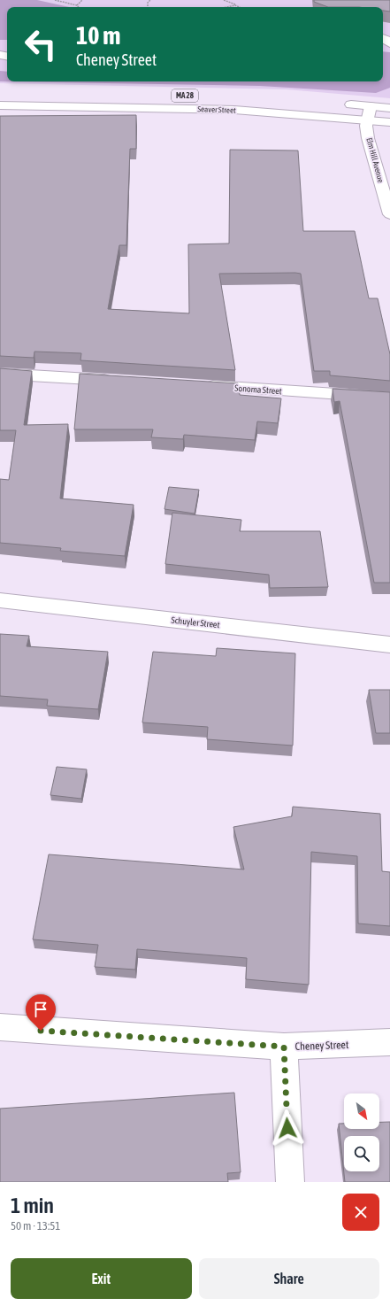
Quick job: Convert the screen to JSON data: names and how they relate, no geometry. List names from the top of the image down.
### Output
{
  "streets": {
    "street": [
      "MA 28",
      "Seaver Street",
      "Elm Hill Avenue",
      "Sonoma Street",
      "Schuyler Street",
      "Cheney Street"
    ]
  },
  "crossings": [
    ["Seaver Street", "Elm Hill Avenue"]
  ],
  "north": "bottom right",
  "page": {
    "turn": ["10 m", "Cheney Street"],
    "heading": ["1 min", "50 m · 13:51"],
    "buttons": ["Exit", "Share"]
  }
}
